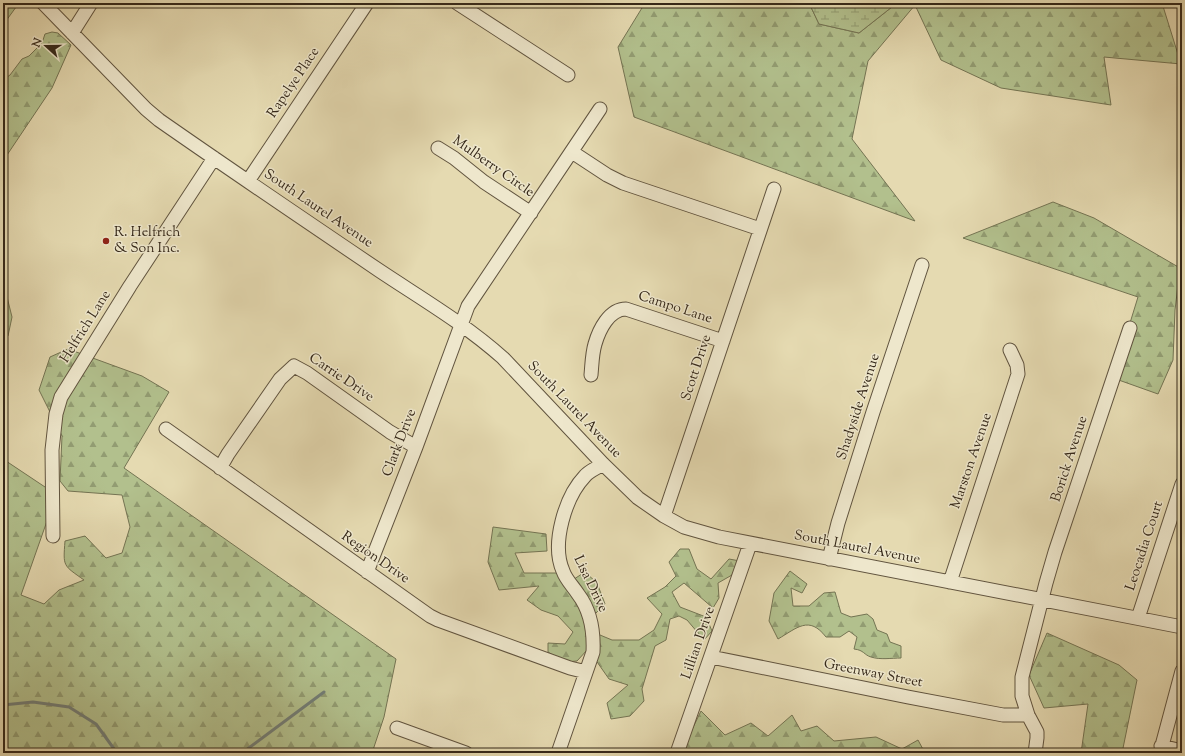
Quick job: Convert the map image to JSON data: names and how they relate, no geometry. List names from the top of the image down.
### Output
{
  "streets": {
    "street": [
      "Rapelye Place",
      "Mulberry Circle",
      "South Laurel Avenue",
      "Campo Lane",
      "Helfrich Lane",
      "Scott Drive",
      "Carrie Drive",
      "Shadyside Avenue",
      "Clark Drive",
      "Borick Avenue",
      "Marston Avenue",
      "Leocadia Court",
      "Region Drive",
      "Lisa Drive",
      "Lillian Drive",
      "Greenway Street"
    ]
  },
  "crossings": [
    ["Rapelye Place", "South Laurel Avenue"],
    ["South Laurel Avenue", "Helfrich Lane"],
    ["South Laurel Avenue", "Scott Drive"],
    ["South Laurel Avenue", "Shadyside Avenue"],
    ["South Laurel Avenue", "Clark Drive"],
    ["South Laurel Avenue", "Borick Avenue"],
    ["South Laurel Avenue", "Marston Avenue"],
    ["South Laurel Avenue", "Leocadia Court"],
    ["South Laurel Avenue", "Lisa Drive"],
    ["South Laurel Avenue", "Lillian Drive"],
    ["Campo Lane", "Scott Drive"],
    ["Carrie Drive", "Clark Drive"],
    ["Carrie Drive", "Region Drive"],
    ["Clark Drive", "Region Drive"],
    ["Borick Avenue", "Greenway Street"],
    ["Region Drive", "Lisa Drive"],
    ["Lillian Drive", "Greenway Street"]
  ],
  "places": ["R. Helfrich & Son Inc."],
  "north": "left"
}
